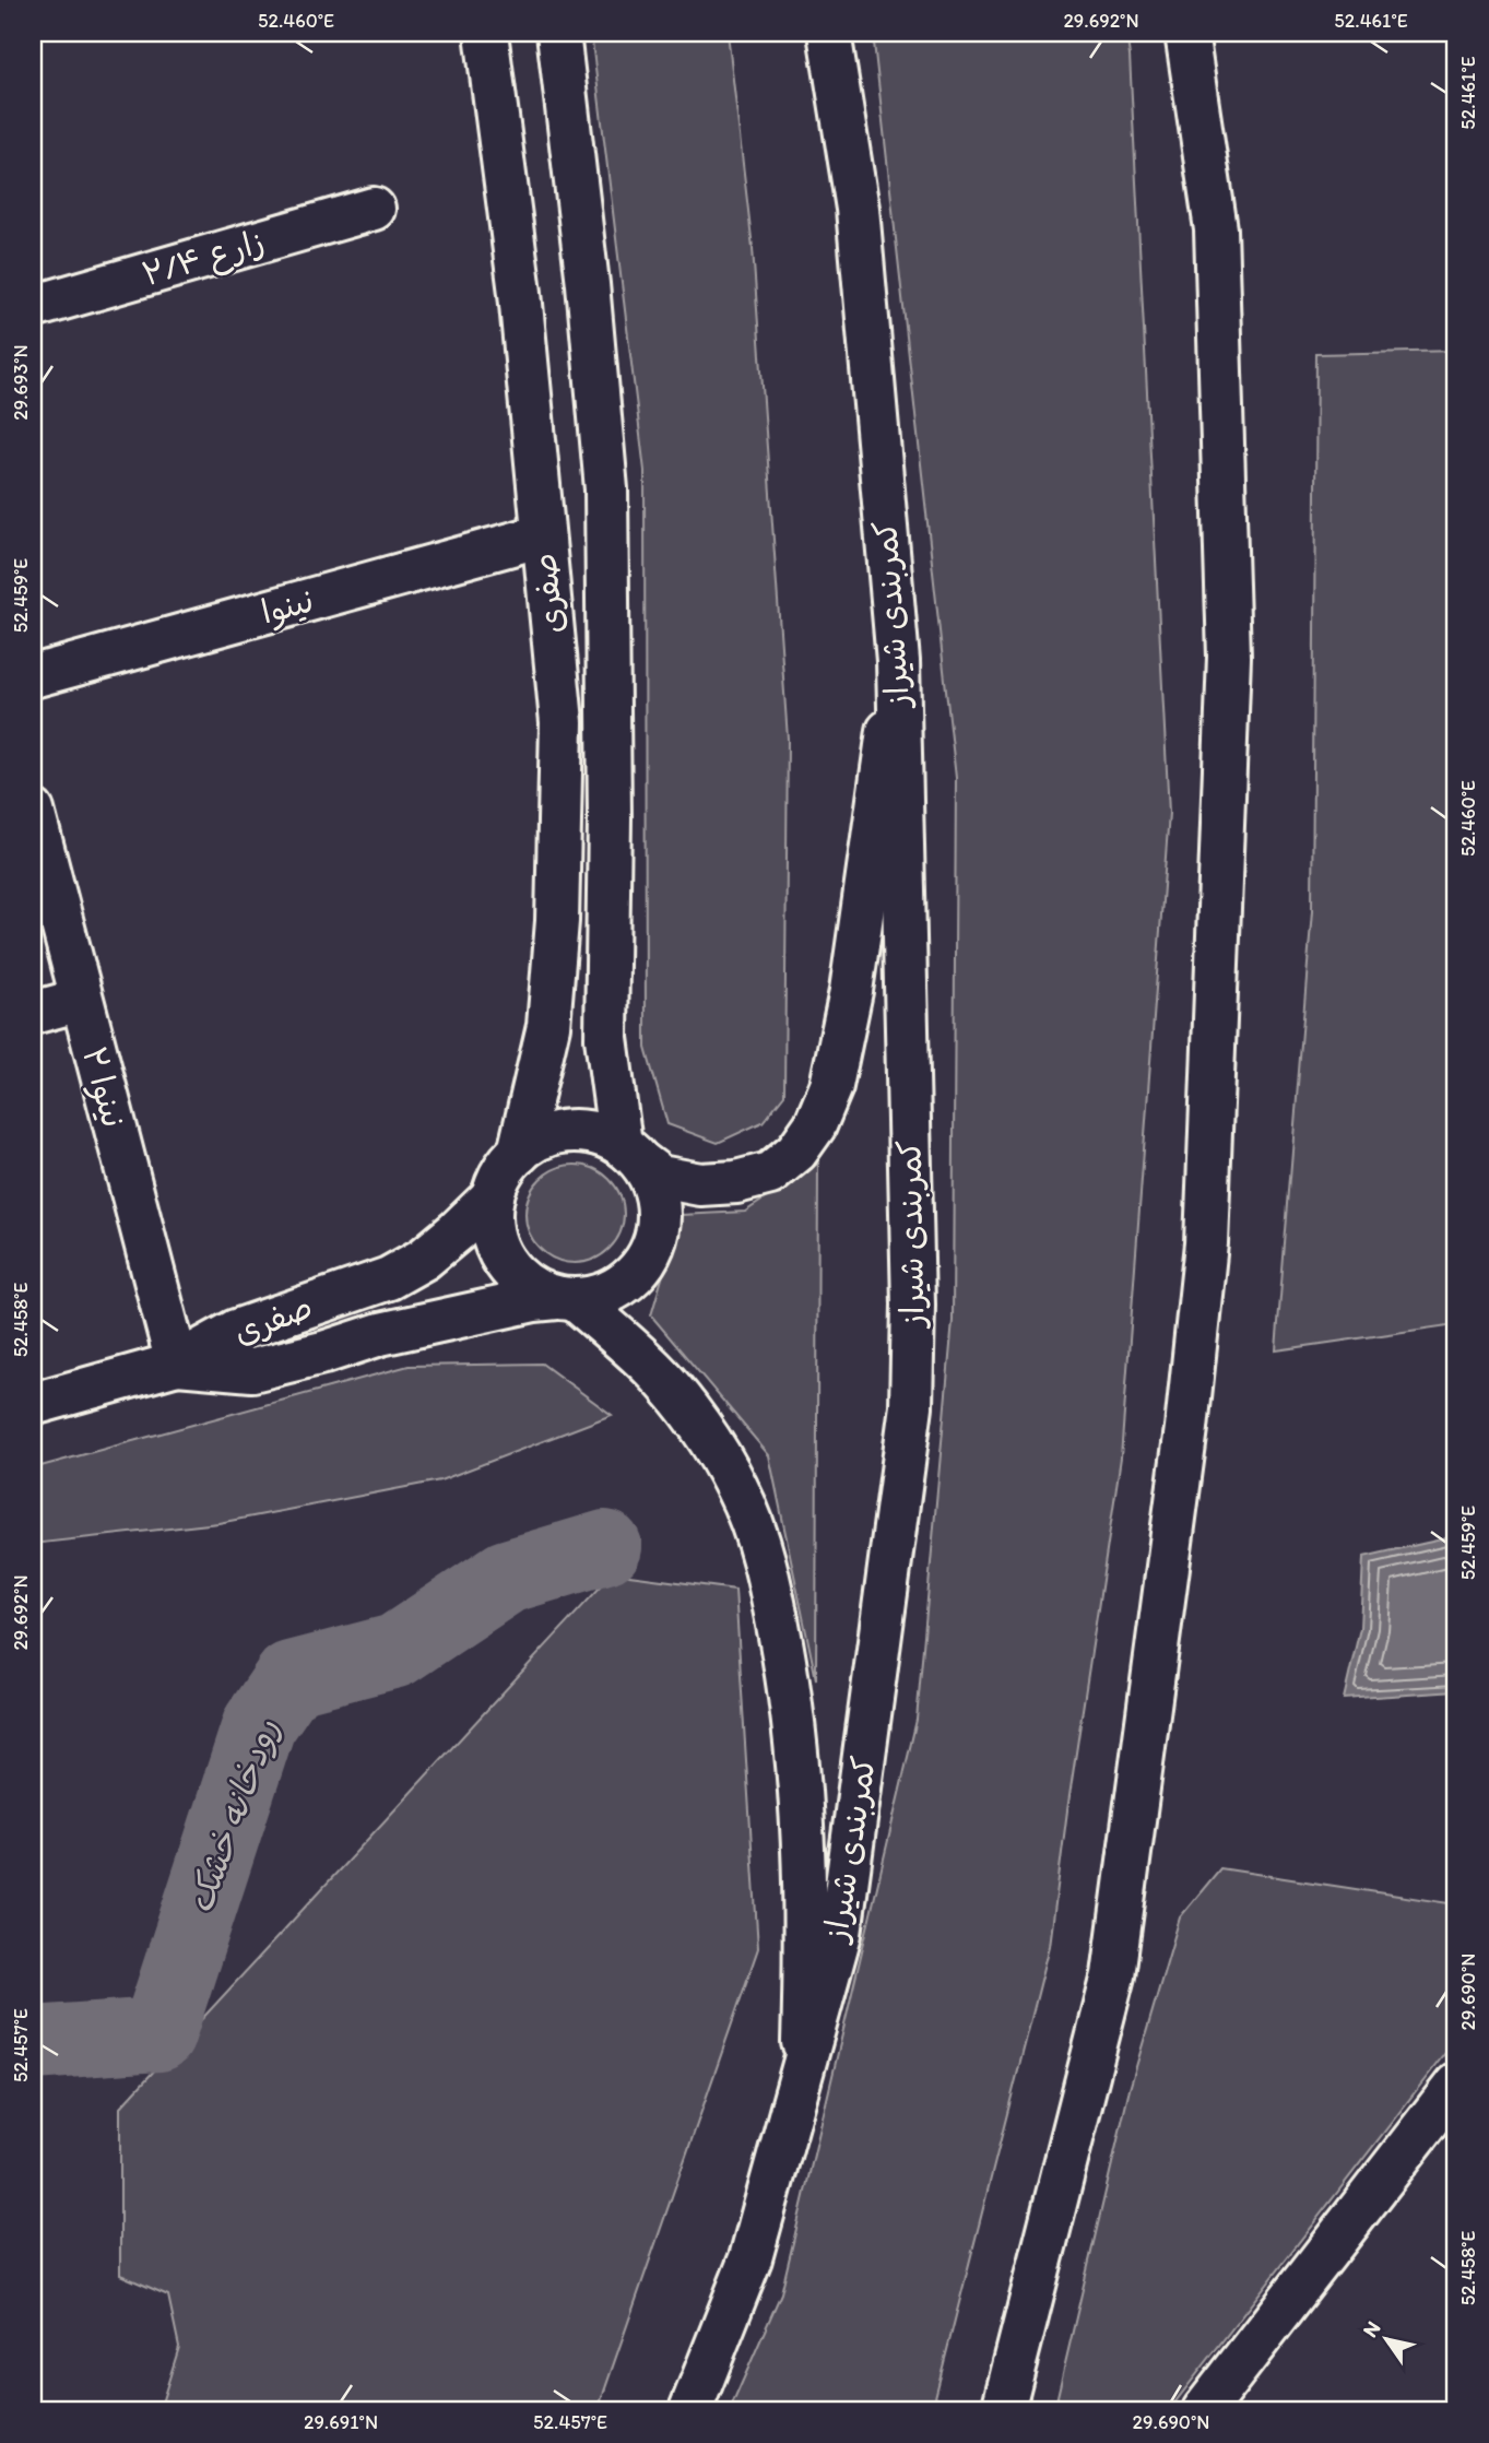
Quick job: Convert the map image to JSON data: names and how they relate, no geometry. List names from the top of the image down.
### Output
{
  "streets": {
    "main road": [
      "۲/۴ زارع",
      "صفری",
      "نینوا",
      "کمربندی شیراز",
      "۲ نینوا"
    ]
  },
  "crossings": [
    ["صفری", "نینوا"],
    ["صفری", "۲ نینوا"]
  ],
  "water": ["رودخانه خشک"],
  "north": "top left",
  "coordinates": [
    "52.460°E",
    "29.692°N",
    "52.461°E",
    "29.693°N",
    "52.459°E",
    "52.458°E",
    "29.690°N",
    "52.457°E",
    "29.691°N"
  ]
}
